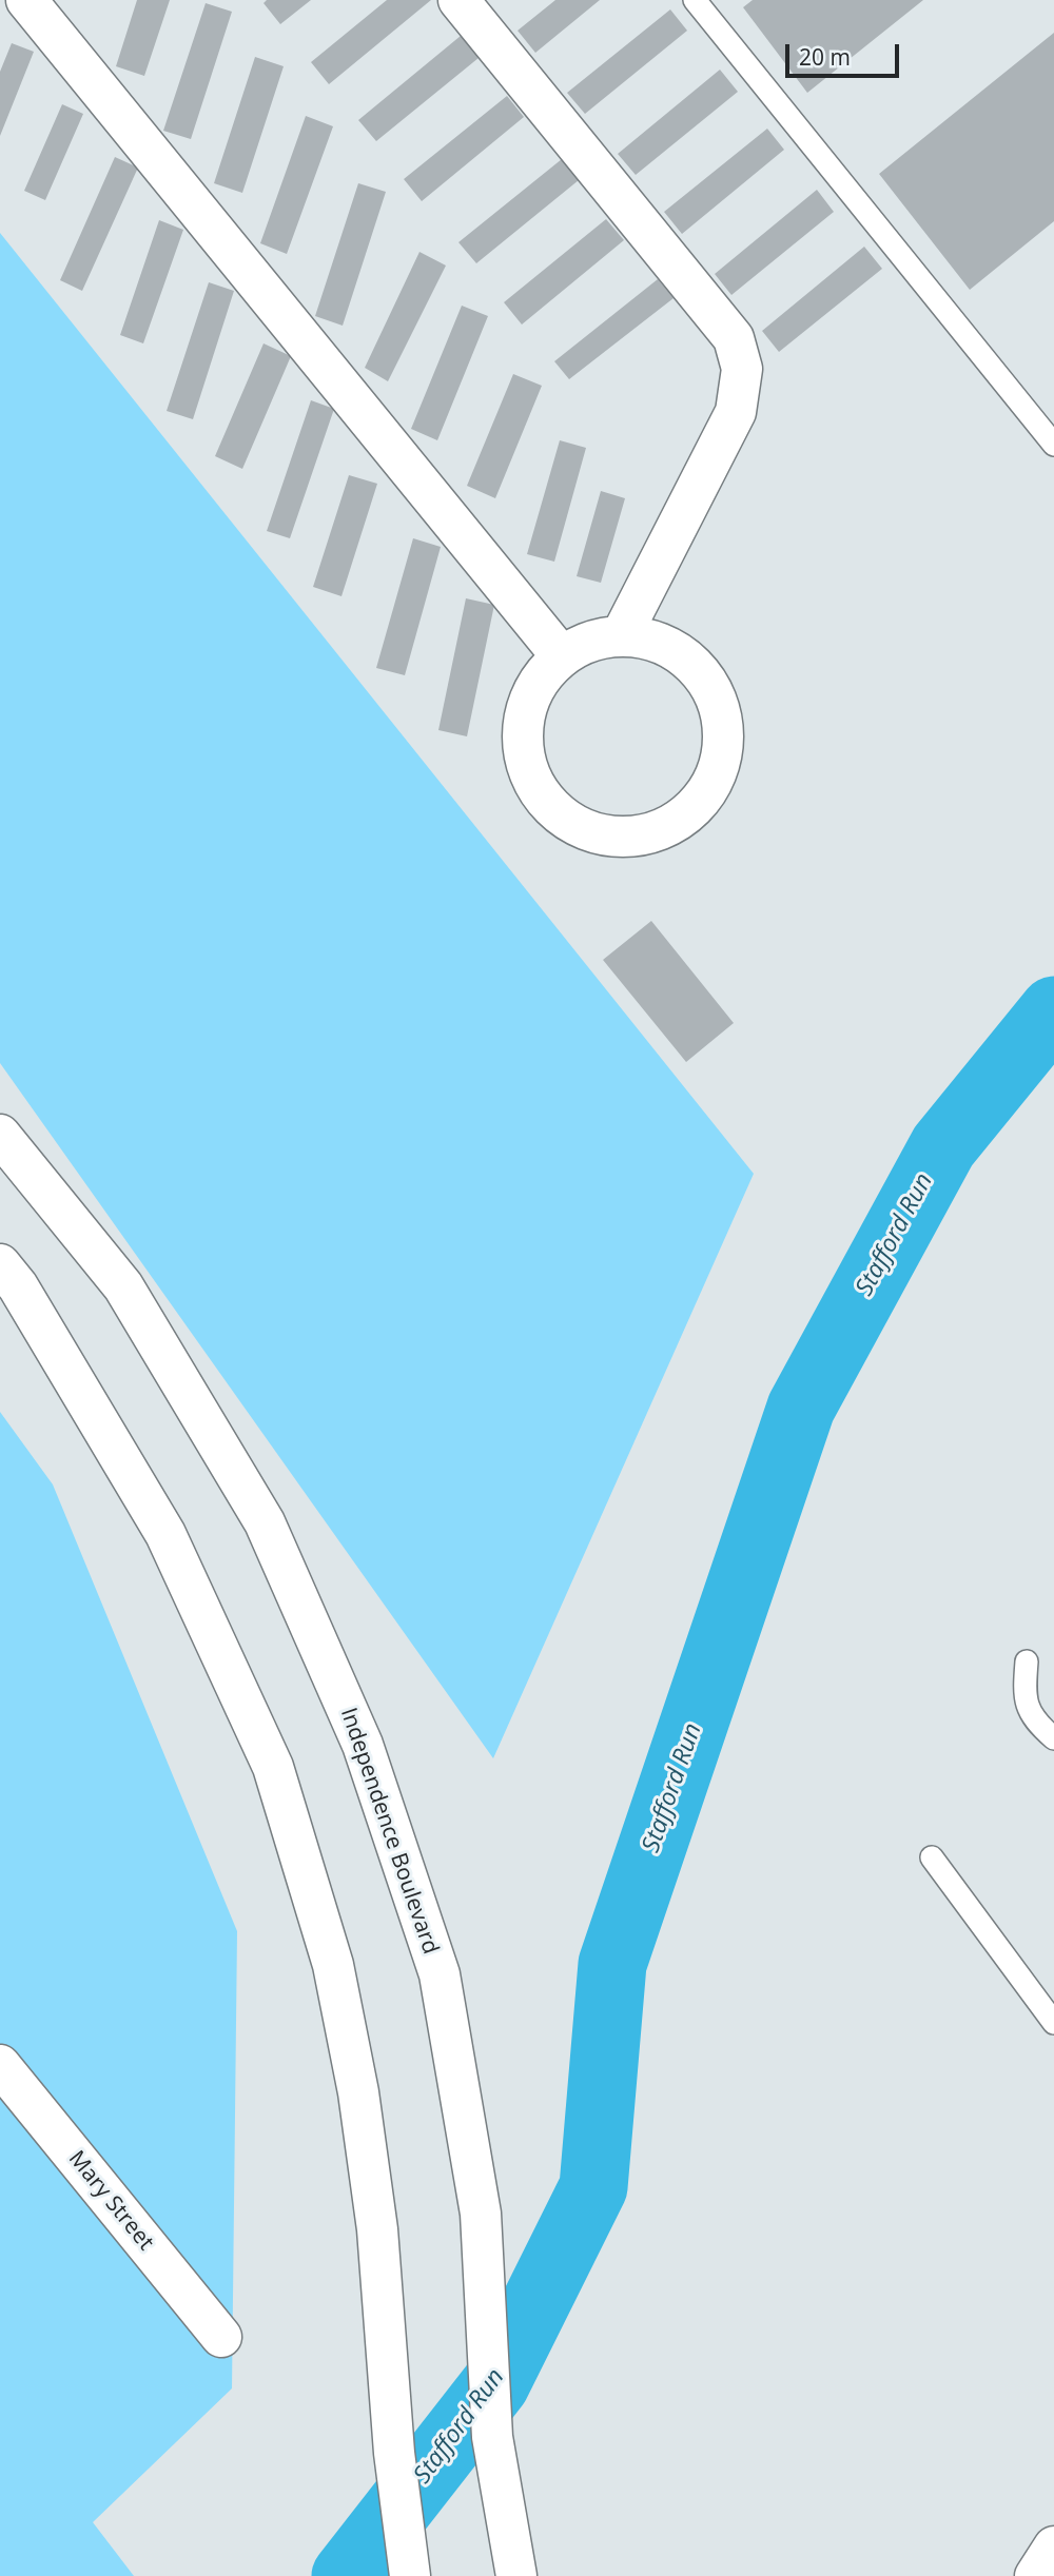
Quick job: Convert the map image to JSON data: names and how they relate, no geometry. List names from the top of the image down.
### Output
{
  "streets": {
    "main road": ["Independence Boulevard", "Mary Street"]
  },
  "water": ["Stafford Run"],
  "scale_bar": "20 m"
}
